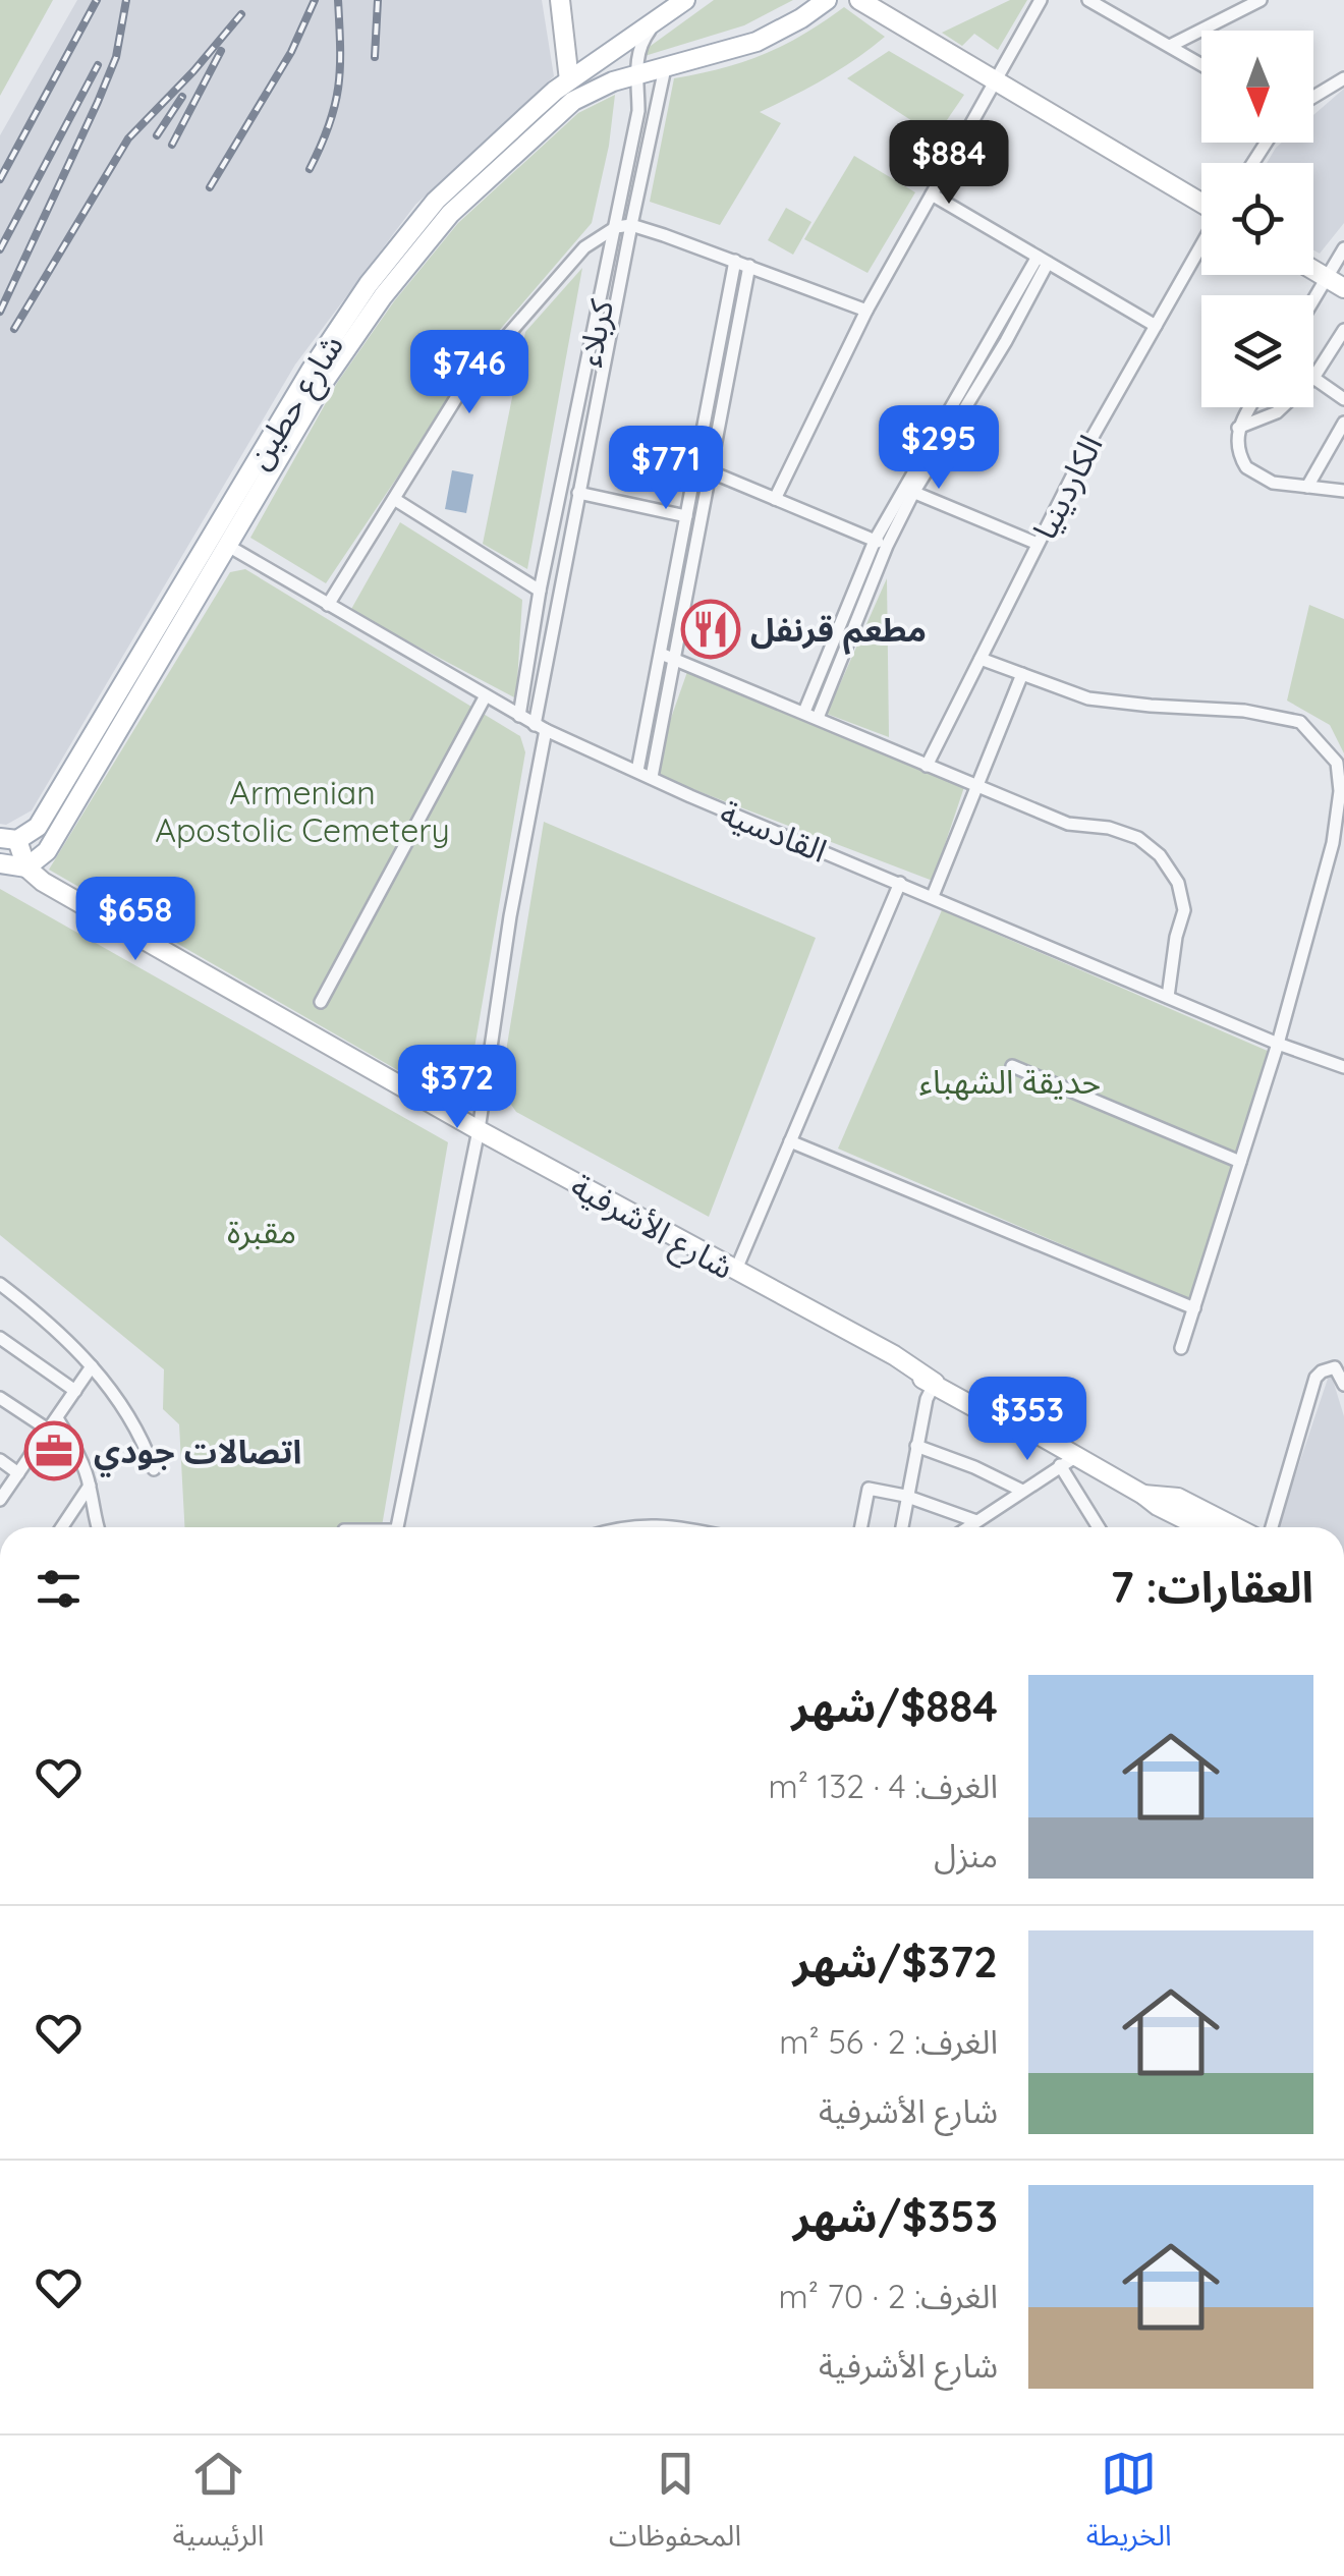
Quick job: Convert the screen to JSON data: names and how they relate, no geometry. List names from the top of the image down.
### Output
{
  "streets": {
    "main road": ["شارع حطين", "شارع الأشرفية"],
    "street": ["كربلاء", "الكاردينيا", "القادسية"]
  },
  "crossings": [
    ["كربلاء", "شارع حطين"],
    ["كربلاء", "القادسية"],
    ["كربلاء", "شارع الأشرفية"],
    ["شارع حطين", "القادسية"],
    ["شارع حطين", "شارع الأشرفية"]
  ],
  "parks": ["Armenian Apostolic Cemetery", "حديقة الشهباء", "مقبرة"],
  "places": {
    "restaurant": ["مطعم قرنفل"],
    "office": ["اتصالات جودي"]
  },
  "north": "bottom",
  "page": {
    "price": [
      "$884",
      "$746",
      "$295",
      "$771",
      "$658",
      "$372",
      "$353"
    ],
    "heading": "العقارات: 7",
    "list": [
      {
        "name": "$884/شهر",
        "note": "الغرف: 4 · 132 m² · منزل"
      },
      {
        "name": "$372/شهر",
        "note": "الغرف: 2 · 56 m² · شارع الأشرفية"
      },
      {
        "name": "$353/شهر",
        "note": "الغرف: 2 · 70 m² · شارع الأشرفية"
      }
    ],
    "tabs": ["الخريطة", "المحفوظات", "الرئيسية"]
  }
}
